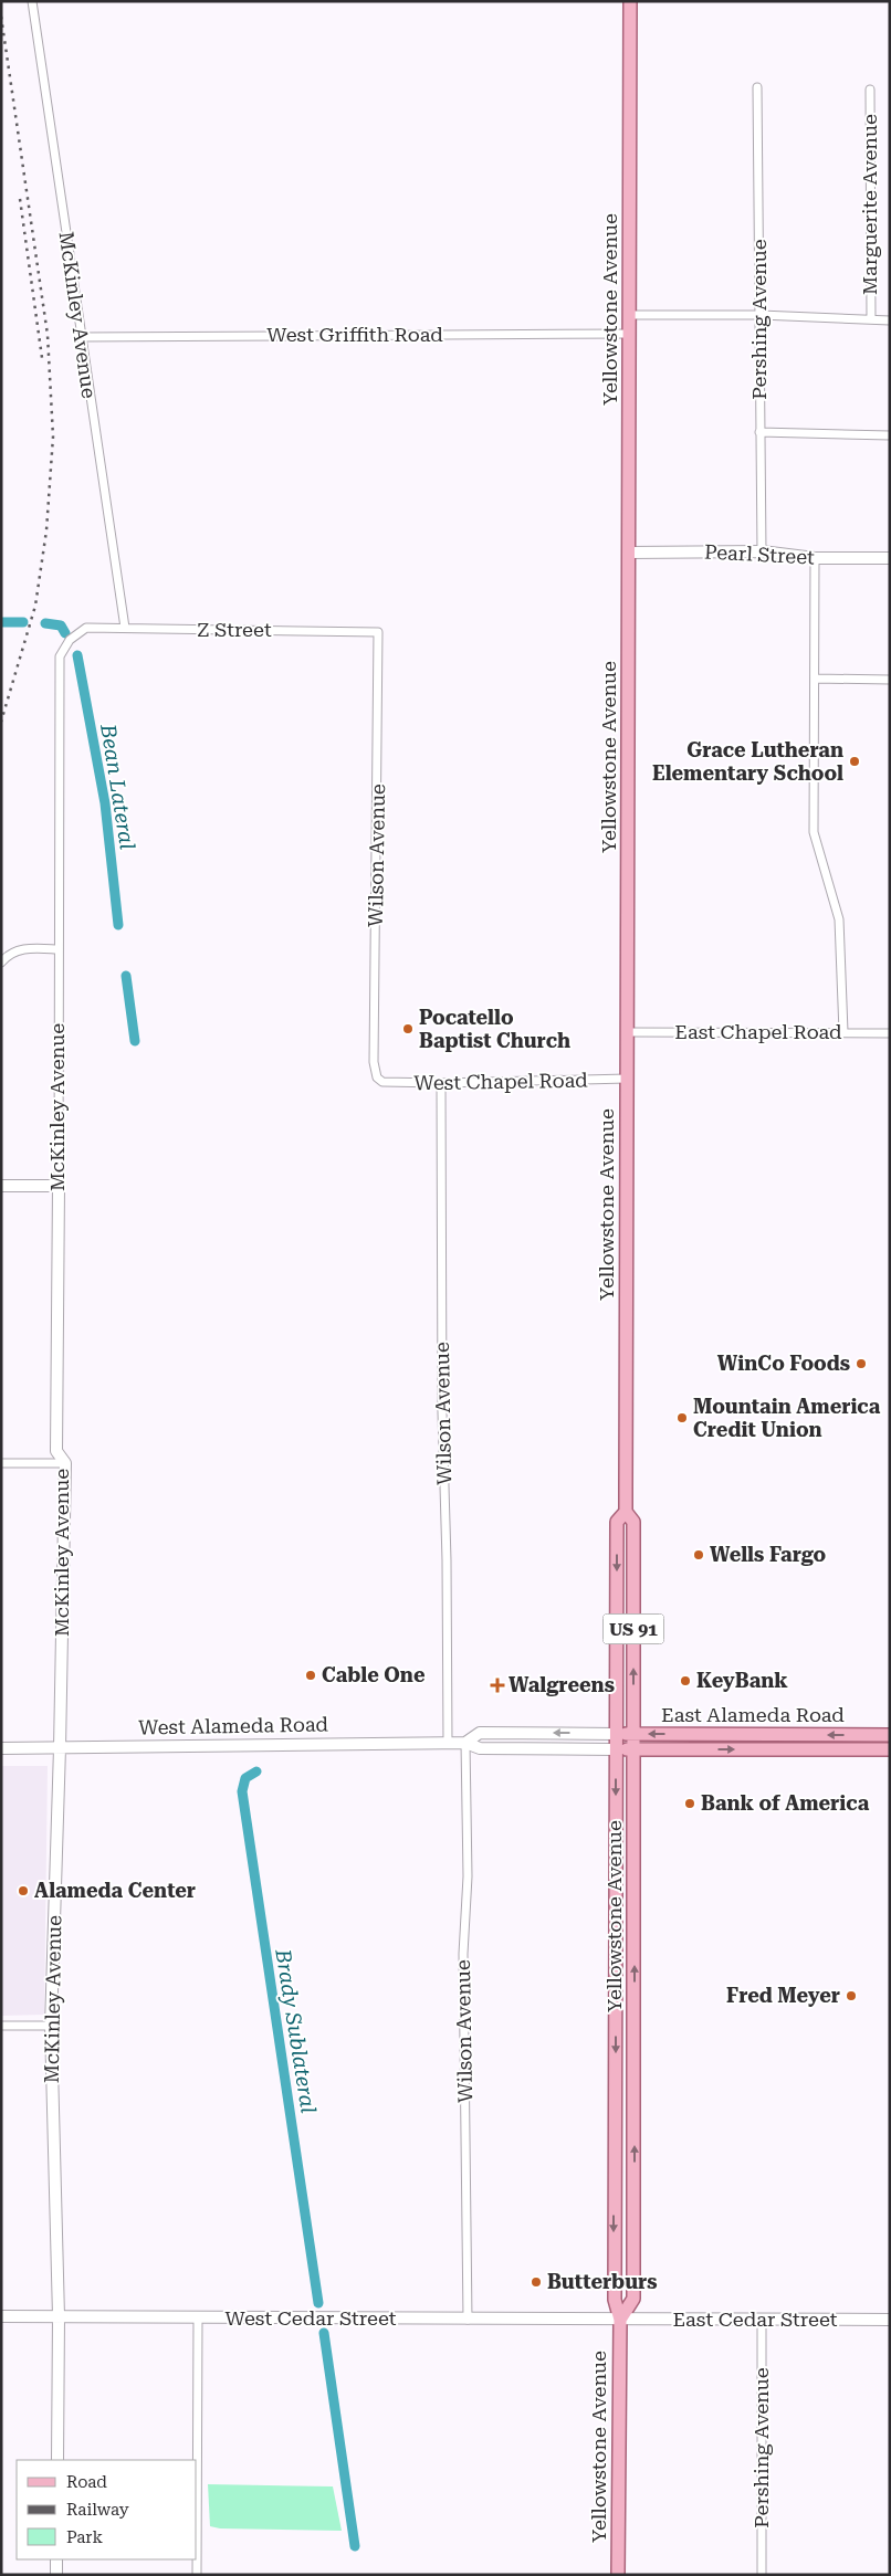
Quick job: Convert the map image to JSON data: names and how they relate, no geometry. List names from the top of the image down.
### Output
{
  "streets": {
    "main road": [
      "Yellowstone Avenue",
      "US 91",
      "East Alameda Road",
      "West Alameda Road"
    ],
    "street": [
      "Marguerite Avenue",
      "McKinley Avenue",
      "Pershing Avenue",
      "West Griffith Road",
      "Pearl Street",
      "Z Street",
      "Wilson Avenue",
      "East Chapel Road",
      "West Chapel Road",
      "West Cedar Street",
      "East Cedar Street"
    ]
  },
  "crossings": [
    ["Yellowstone Avenue", "West Griffith Road"],
    ["Yellowstone Avenue", "Pearl Street"],
    ["Yellowstone Avenue", "East Chapel Road"],
    ["Yellowstone Avenue", "West Chapel Road"],
    ["Yellowstone Avenue", "East Alameda Road"],
    ["Yellowstone Avenue", "West Alameda Road"],
    ["Yellowstone Avenue", "West Cedar Street"],
    ["Yellowstone Avenue", "East Cedar Street"],
    ["McKinley Avenue", "West Griffith Road"],
    ["McKinley Avenue", "Z Street"],
    ["McKinley Avenue", "West Alameda Road"],
    ["McKinley Avenue", "West Cedar Street"],
    ["Pershing Avenue", "Pearl Street"],
    ["Pershing Avenue", "East Cedar Street"],
    ["Z Street", "Wilson Avenue"],
    ["Wilson Avenue", "West Chapel Road"],
    ["Wilson Avenue", "West Alameda Road"],
    ["Wilson Avenue", "West Cedar Street"],
    ["East Alameda Road", "West Alameda Road"],
    ["West Cedar Street", "East Cedar Street"]
  ],
  "water": ["Bean Lateral", "Brady Sublateral"],
  "places": {
    "other": [
      "Grace Lutheran Elementary School",
      "Pocatello Baptist Church",
      "WinCo Foods",
      "Mountain America Credit Union",
      "Wells Fargo",
      "Cable One",
      "KeyBank",
      "Bank of America",
      "Alameda Center",
      "Fred Meyer",
      "Butterburs"
    ],
    "health": ["Walgreens"]
  },
  "legend": ["Road", "Railway", "Park"]
}
